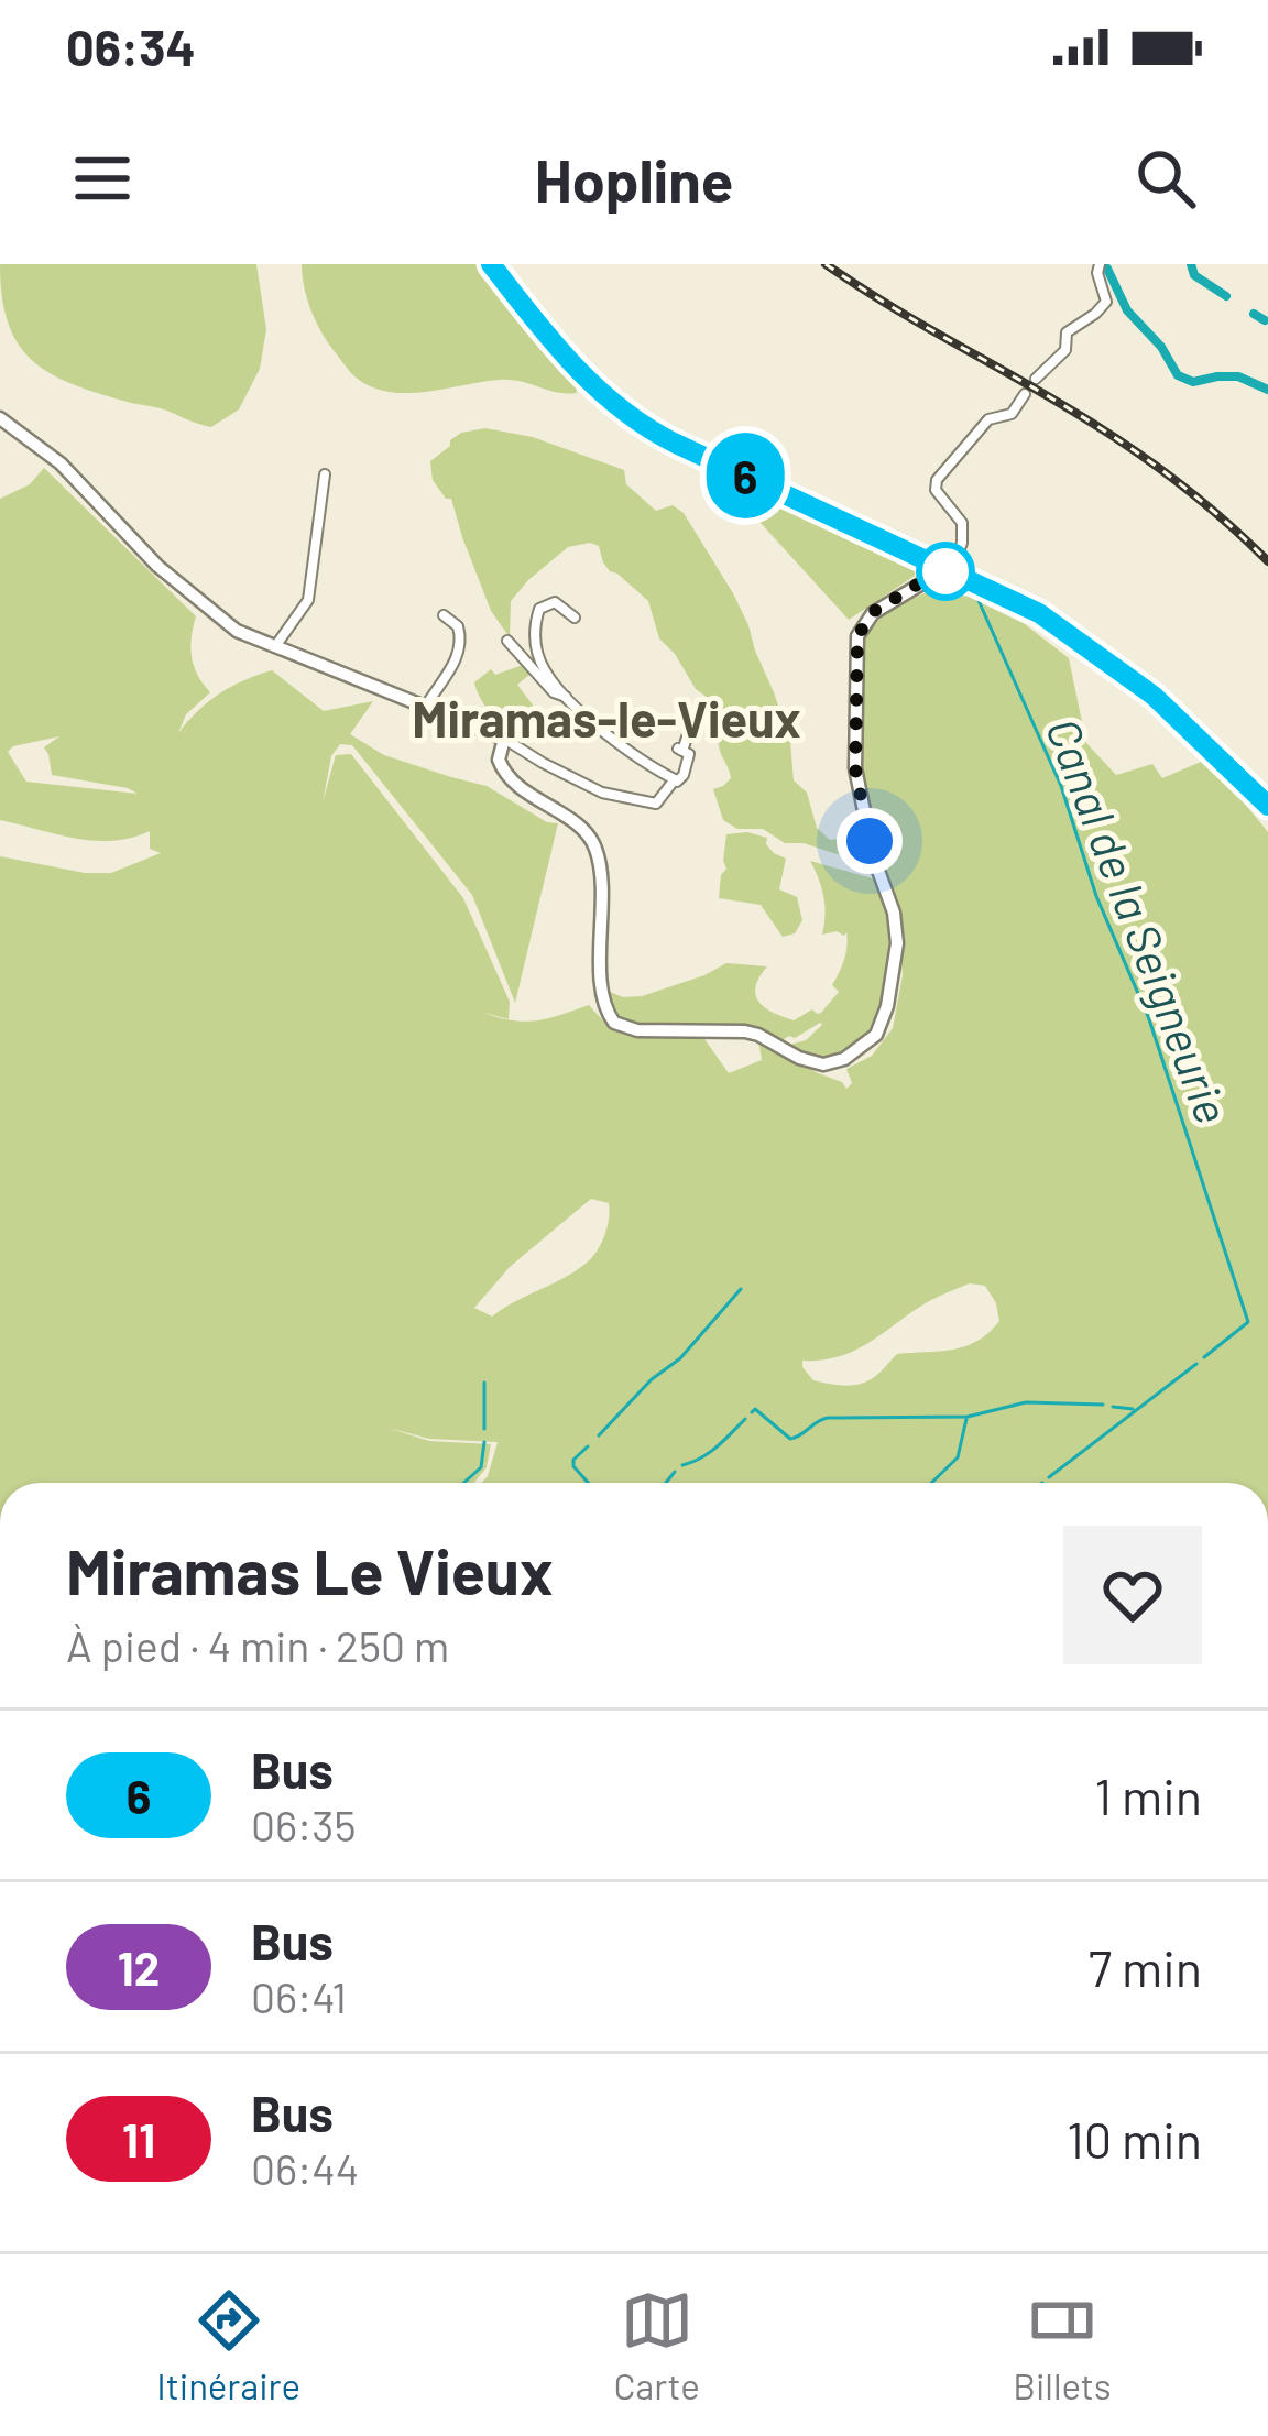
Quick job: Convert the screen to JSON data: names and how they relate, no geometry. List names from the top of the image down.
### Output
{
  "districts": ["Miramas-le-Vieux"],
  "water": ["Canal de la Seigneurie"],
  "lines": ["bus line 6"],
  "page": {
    "status": "06:34",
    "header": "Hopline",
    "on_map": "6",
    "heading": ["Miramas Le Vieux", "À pied · 4 min · 250 m"],
    "list": [
      {
        "mark": "6",
        "name": "Bus",
        "note": "06:35",
        "value": "1 min"
      },
      {
        "mark": "12",
        "name": "Bus",
        "note": "06:41",
        "value": "7 min"
      },
      {
        "mark": "11",
        "name": "Bus",
        "note": "06:44",
        "value": "10 min"
      }
    ],
    "tabs": ["Itinéraire", "Carte", "Billets"]
  }
}
